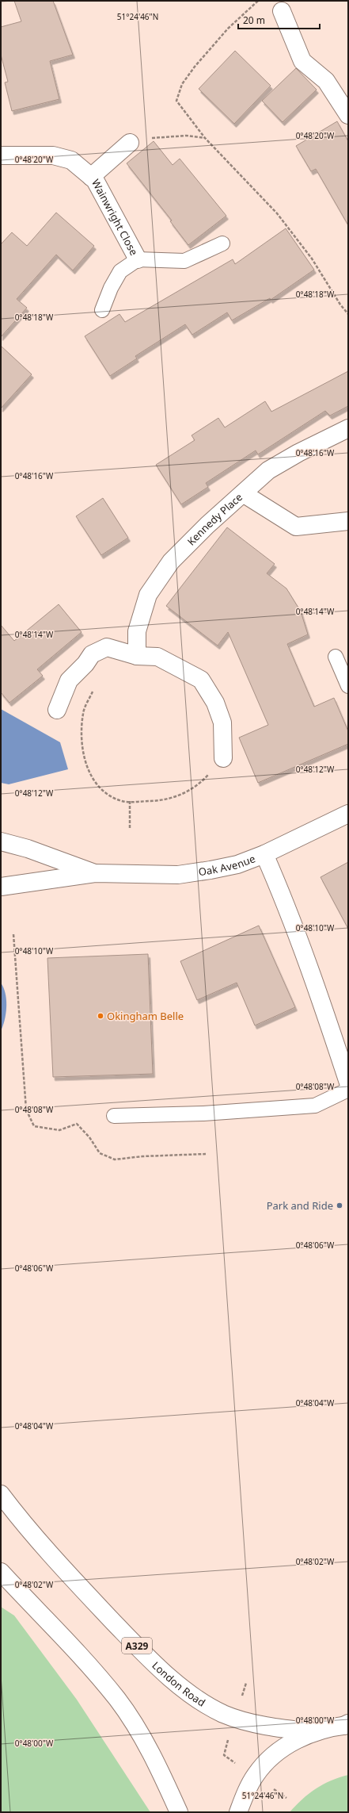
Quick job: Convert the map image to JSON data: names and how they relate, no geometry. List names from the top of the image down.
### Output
{
  "streets": {
    "street": [
      "Wainwright Close",
      "Kennedy Place",
      "Oak Avenue",
      "A329",
      "London Road"
    ]
  },
  "places": ["Okingham Belle", "Park and Ride"],
  "scale_bar": "20 m",
  "coordinates": [
    "51°24'46\"N",
    "0°48'20\"W",
    "0°48'18\"W",
    "0°48'16\"W",
    "0°48'14\"W",
    "0°48'12\"W",
    "0°48'10\"W",
    "0°48'08\"W",
    "0°48'06\"W",
    "0°48'04\"W",
    "0°48'02\"W",
    "0°48'00\"W"
  ]
}
